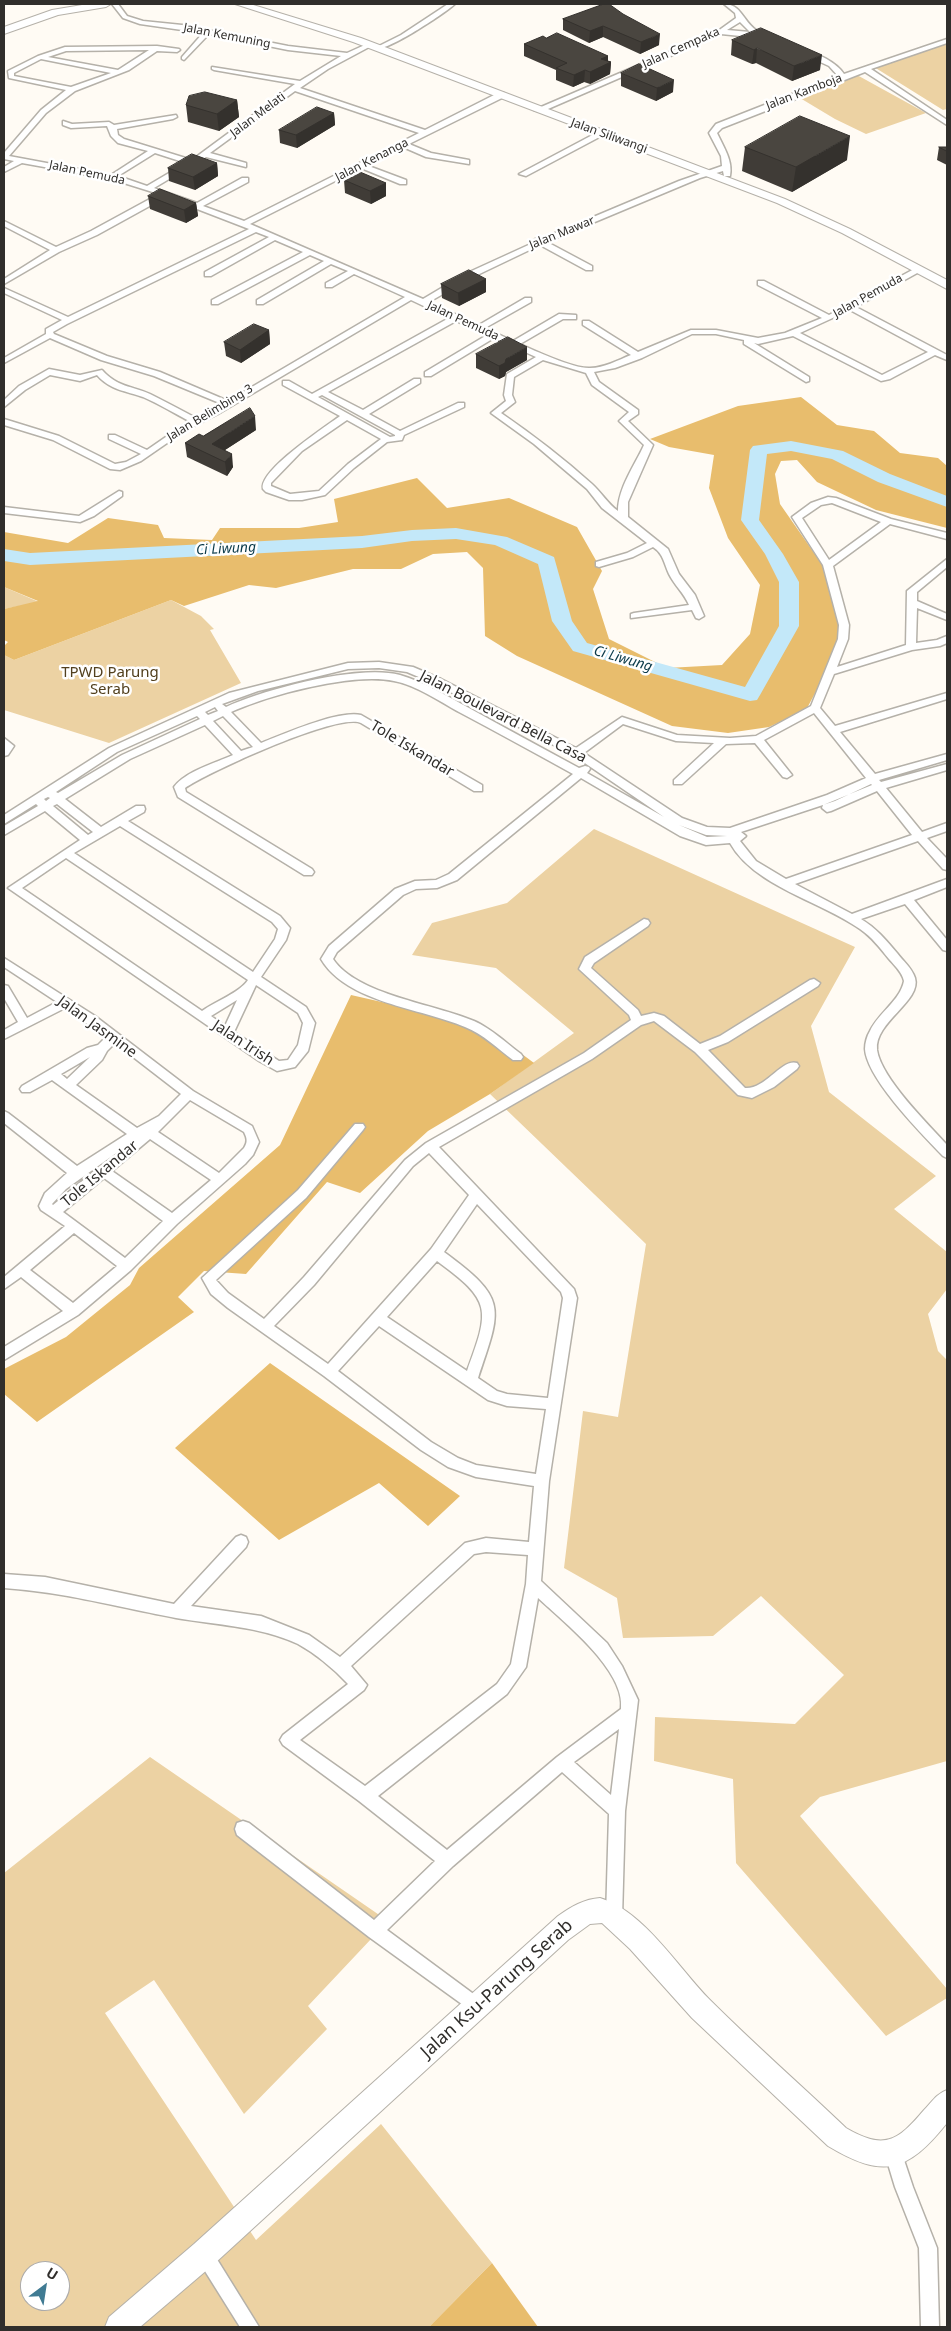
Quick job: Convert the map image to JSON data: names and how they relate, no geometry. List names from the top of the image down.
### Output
{
  "streets": {
    "main road": ["Jalan Siliwangi", "Jalan Ksu-Parung Serab"],
    "street": [
      "Jalan Kemuning",
      "Jalan Cempaka",
      "Jalan Kamboja",
      "Jalan Melati",
      "Jalan Kenanga",
      "Jalan Pemuda",
      "Jalan Mawar",
      "Jalan Belimbing 3",
      "Jalan Boulevard Bella Casa",
      "Tole Iskandar",
      "Jalan Jasmine",
      "Jalan Irish"
    ]
  },
  "crossings": [
    ["Jalan Kemuning", "Jalan Melati"],
    ["Jalan Cempaka", "Jalan Siliwangi"],
    ["Jalan Kamboja", "Jalan Mawar"],
    ["Jalan Melati", "Jalan Siliwangi"],
    ["Jalan Melati", "Jalan Pemuda"],
    ["Jalan Siliwangi", "Jalan Kenanga"],
    ["Jalan Siliwangi", "Jalan Pemuda"],
    ["Jalan Siliwangi", "Jalan Mawar"],
    ["Jalan Kenanga", "Jalan Pemuda"],
    ["Jalan Pemuda", "Jalan Mawar"],
    ["Jalan Pemuda", "Jalan Belimbing 3"],
    ["Tole Iskandar", "Jalan Jasmine"]
  ],
  "water": ["Ci Liwung"],
  "parks": ["TPWD Parung Serab"],
  "north": "top right"
}
